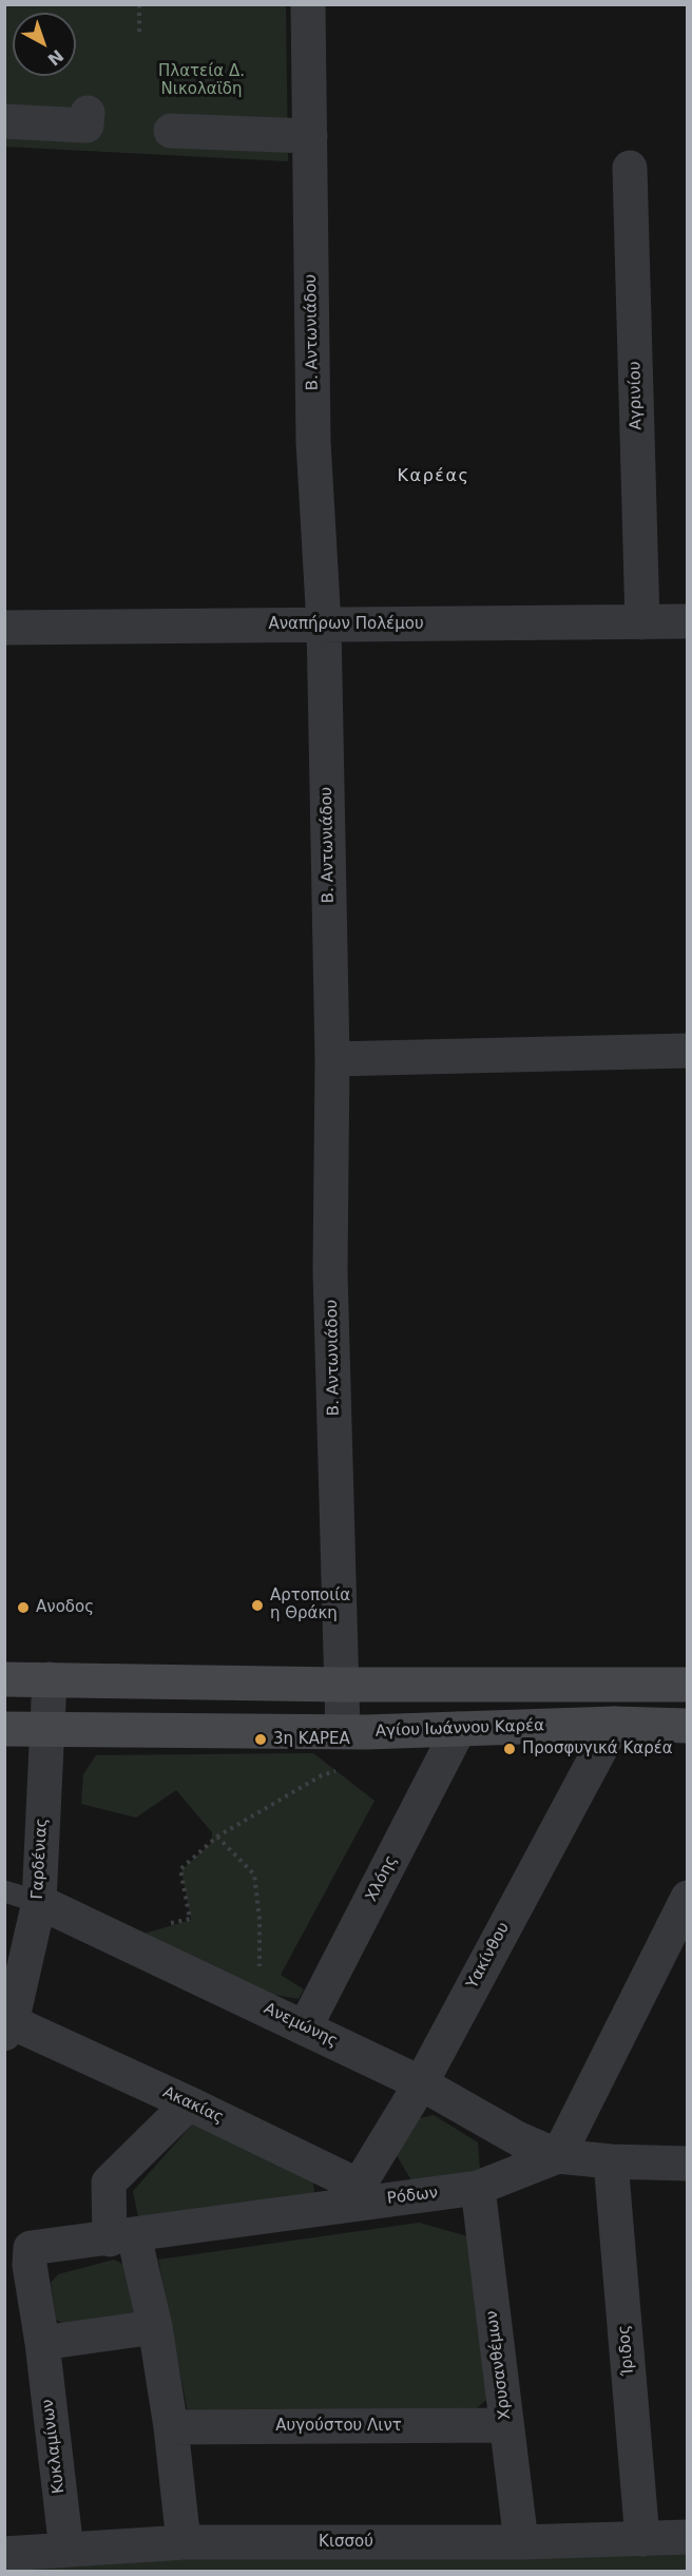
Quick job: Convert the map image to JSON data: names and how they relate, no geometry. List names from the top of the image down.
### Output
{
  "streets": {
    "street": [
      "Β. Αντωνιάδου",
      "Αγρινίου",
      "Αναπήρων Πολέμου",
      "Αγίου Ιωάννου Καρέα",
      "Γαρδένιας",
      "Χλόης",
      "Υακίνθου",
      "Ανεμώνης",
      "Ακακίας",
      "Ρόδων",
      "Ίριδος",
      "Χρυσανθέμων",
      "Αυγούστου Λιντ",
      "Κυκλαμίνων",
      "Κισσού"
    ]
  },
  "crossings": [
    ["Β. Αντωνιάδου", "Αναπήρων Πολέμου"],
    ["Β. Αντωνιάδου", "Αγίου Ιωάννου Καρέα"],
    ["Αγρινίου", "Αναπήρων Πολέμου"],
    ["Αγίου Ιωάννου Καρέα", "Γαρδένιας"],
    ["Αγίου Ιωάννου Καρέα", "Χλόης"],
    ["Αγίου Ιωάννου Καρέα", "Υακίνθου"],
    ["Γαρδένιας", "Ανεμώνης"],
    ["Γαρδένιας", "Ακακίας"],
    ["Χλόης", "Ανεμώνης"],
    ["Υακίνθου", "Ανεμώνης"],
    ["Υακίνθου", "Ακακίας"],
    ["Υακίνθου", "Ρόδων"],
    ["Ανεμώνης", "Ρόδων"],
    ["Ακακίας", "Ρόδων"],
    ["Ρόδων", "Ίριδος"],
    ["Ρόδων", "Χρυσανθέμων"],
    ["Ρόδων", "Κυκλαμίνων"],
    ["Ίριδος", "Κισσού"],
    ["Χρυσανθέμων", "Αυγούστου Λιντ"],
    ["Χρυσανθέμων", "Κισσού"],
    ["Κυκλαμίνων", "Κισσού"]
  ],
  "districts": ["Καρέας"],
  "parks": ["Πλατεία Δ. Νικολαϊδη"],
  "places": [
    "Αρτοποιία η Θράκη",
    "Ανοδος",
    "3η ΚΑΡΕΑ",
    "Προσφυγικά Καρέα"
  ],
  "north": "bottom right"
}
